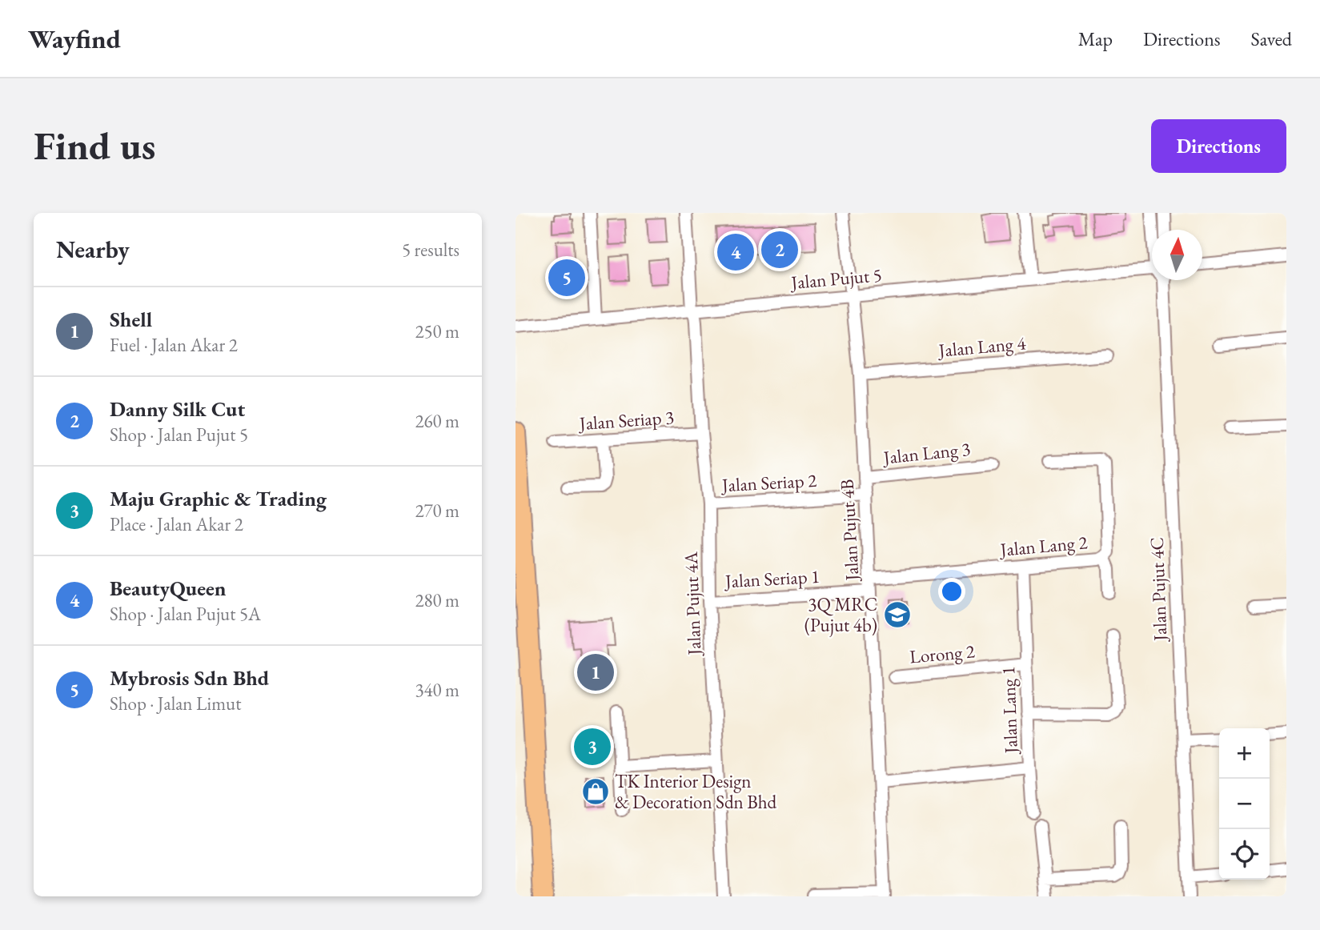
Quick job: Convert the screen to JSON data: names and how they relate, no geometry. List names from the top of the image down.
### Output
{
  "streets": {
    "street": [
      "Jalan Pujut 5",
      "Jalan Lang 4",
      "Jalan Seriap 3",
      "Jalan Lang 3",
      "Jalan Seriap 2",
      "Jalan Pujut 4B",
      "Jalan Lang 2",
      "Jalan Seriap 1",
      "Jalan Pujut 4C",
      "Jalan Pujut 4A",
      "Lorong 2",
      "Jalan Lang 1"
    ]
  },
  "crossings": [
    ["Jalan Pujut 5", "Jalan Pujut 4B"],
    ["Jalan Pujut 5", "Jalan Pujut 4A"],
    ["Jalan Lang 4", "Jalan Pujut 4B"],
    ["Jalan Seriap 3", "Jalan Pujut 4A"],
    ["Jalan Lang 3", "Jalan Pujut 4B"],
    ["Jalan Seriap 2", "Jalan Pujut 4B"],
    ["Jalan Seriap 2", "Jalan Pujut 4A"],
    ["Jalan Pujut 4B", "Jalan Lang 2"],
    ["Jalan Pujut 4B", "Jalan Seriap 1"],
    ["Jalan Pujut 4B", "Jalan Lang 1"],
    ["Jalan Lang 2", "Jalan Lang 1"],
    ["Jalan Seriap 1", "Jalan Pujut 4A"],
    ["Lorong 2", "Jalan Lang 1"]
  ],
  "places": {
    "school or university": ["3Q MRC (Pujut 4b)"],
    "shop": ["TK Interior Design & Decoration Sdn Bhd"]
  },
  "north": "top",
  "page": {
    "header": "Wayfind",
    "nav": ["Map", "Directions", "Saved"],
    "buttons": "Directions",
    "title": "Find us",
    "heading": ["Nearby", "5 results"],
    "pins": [
      "2",
      "4",
      "5",
      "1",
      "3"
    ],
    "list": [
      {
        "mark": "1",
        "name": "Shell",
        "note": "Fuel · Jalan Akar 2",
        "value": "250 m"
      },
      {
        "mark": "2",
        "name": "Danny Silk Cut",
        "note": "Shop · Jalan Pujut 5",
        "value": "260 m"
      },
      {
        "mark": "3",
        "name": "Maju Graphic & Trading",
        "note": "Place · Jalan Akar 2",
        "value": "270 m"
      },
      {
        "mark": "4",
        "name": "BeautyQueen",
        "note": "Shop · Jalan Pujut 5A",
        "value": "280 m"
      },
      {
        "mark": "5",
        "name": "Mybrosis Sdn Bhd",
        "note": "Shop · Jalan Limut",
        "value": "340 m"
      }
    ],
    "map_buttons": ["+", "−"]
  }
}
